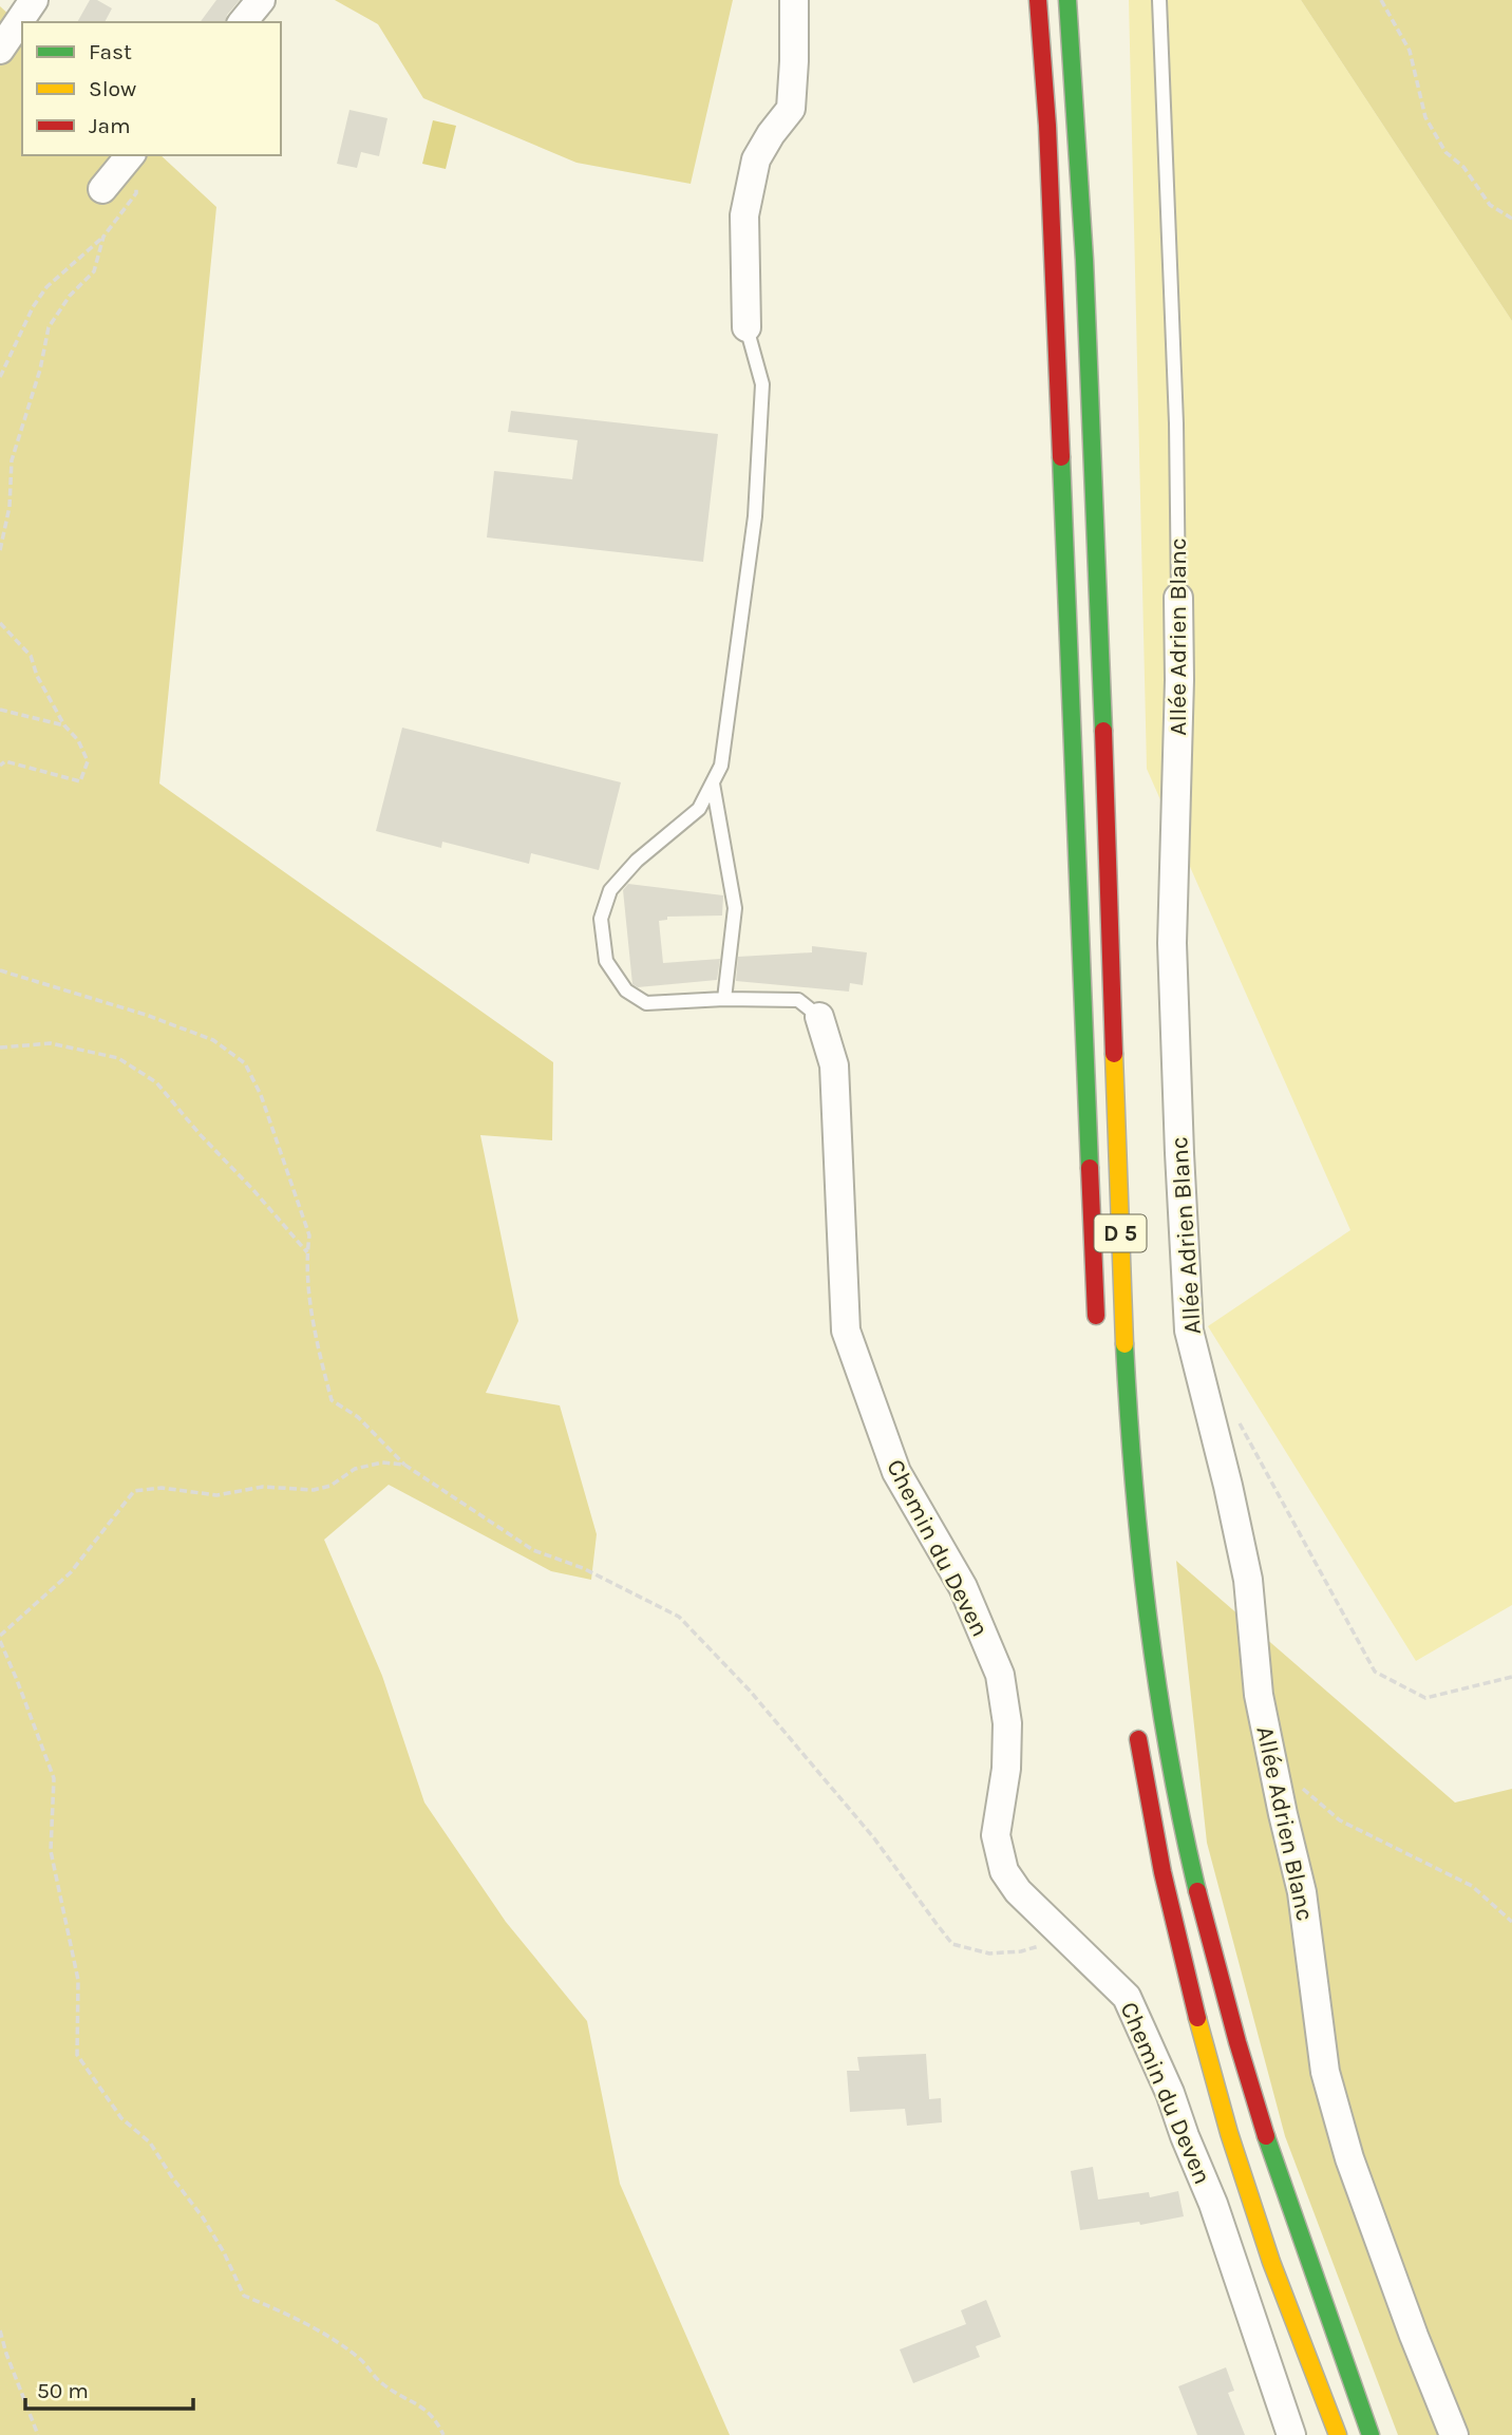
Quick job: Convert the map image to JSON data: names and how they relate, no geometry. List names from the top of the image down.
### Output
{
  "streets": {
    "main road": ["D 5"],
    "street": ["Allée Adrien Blanc", "Chemin du Deven"]
  },
  "legend": ["Fast", "Slow", "Jam"],
  "scale_bar": "50 m"
}
